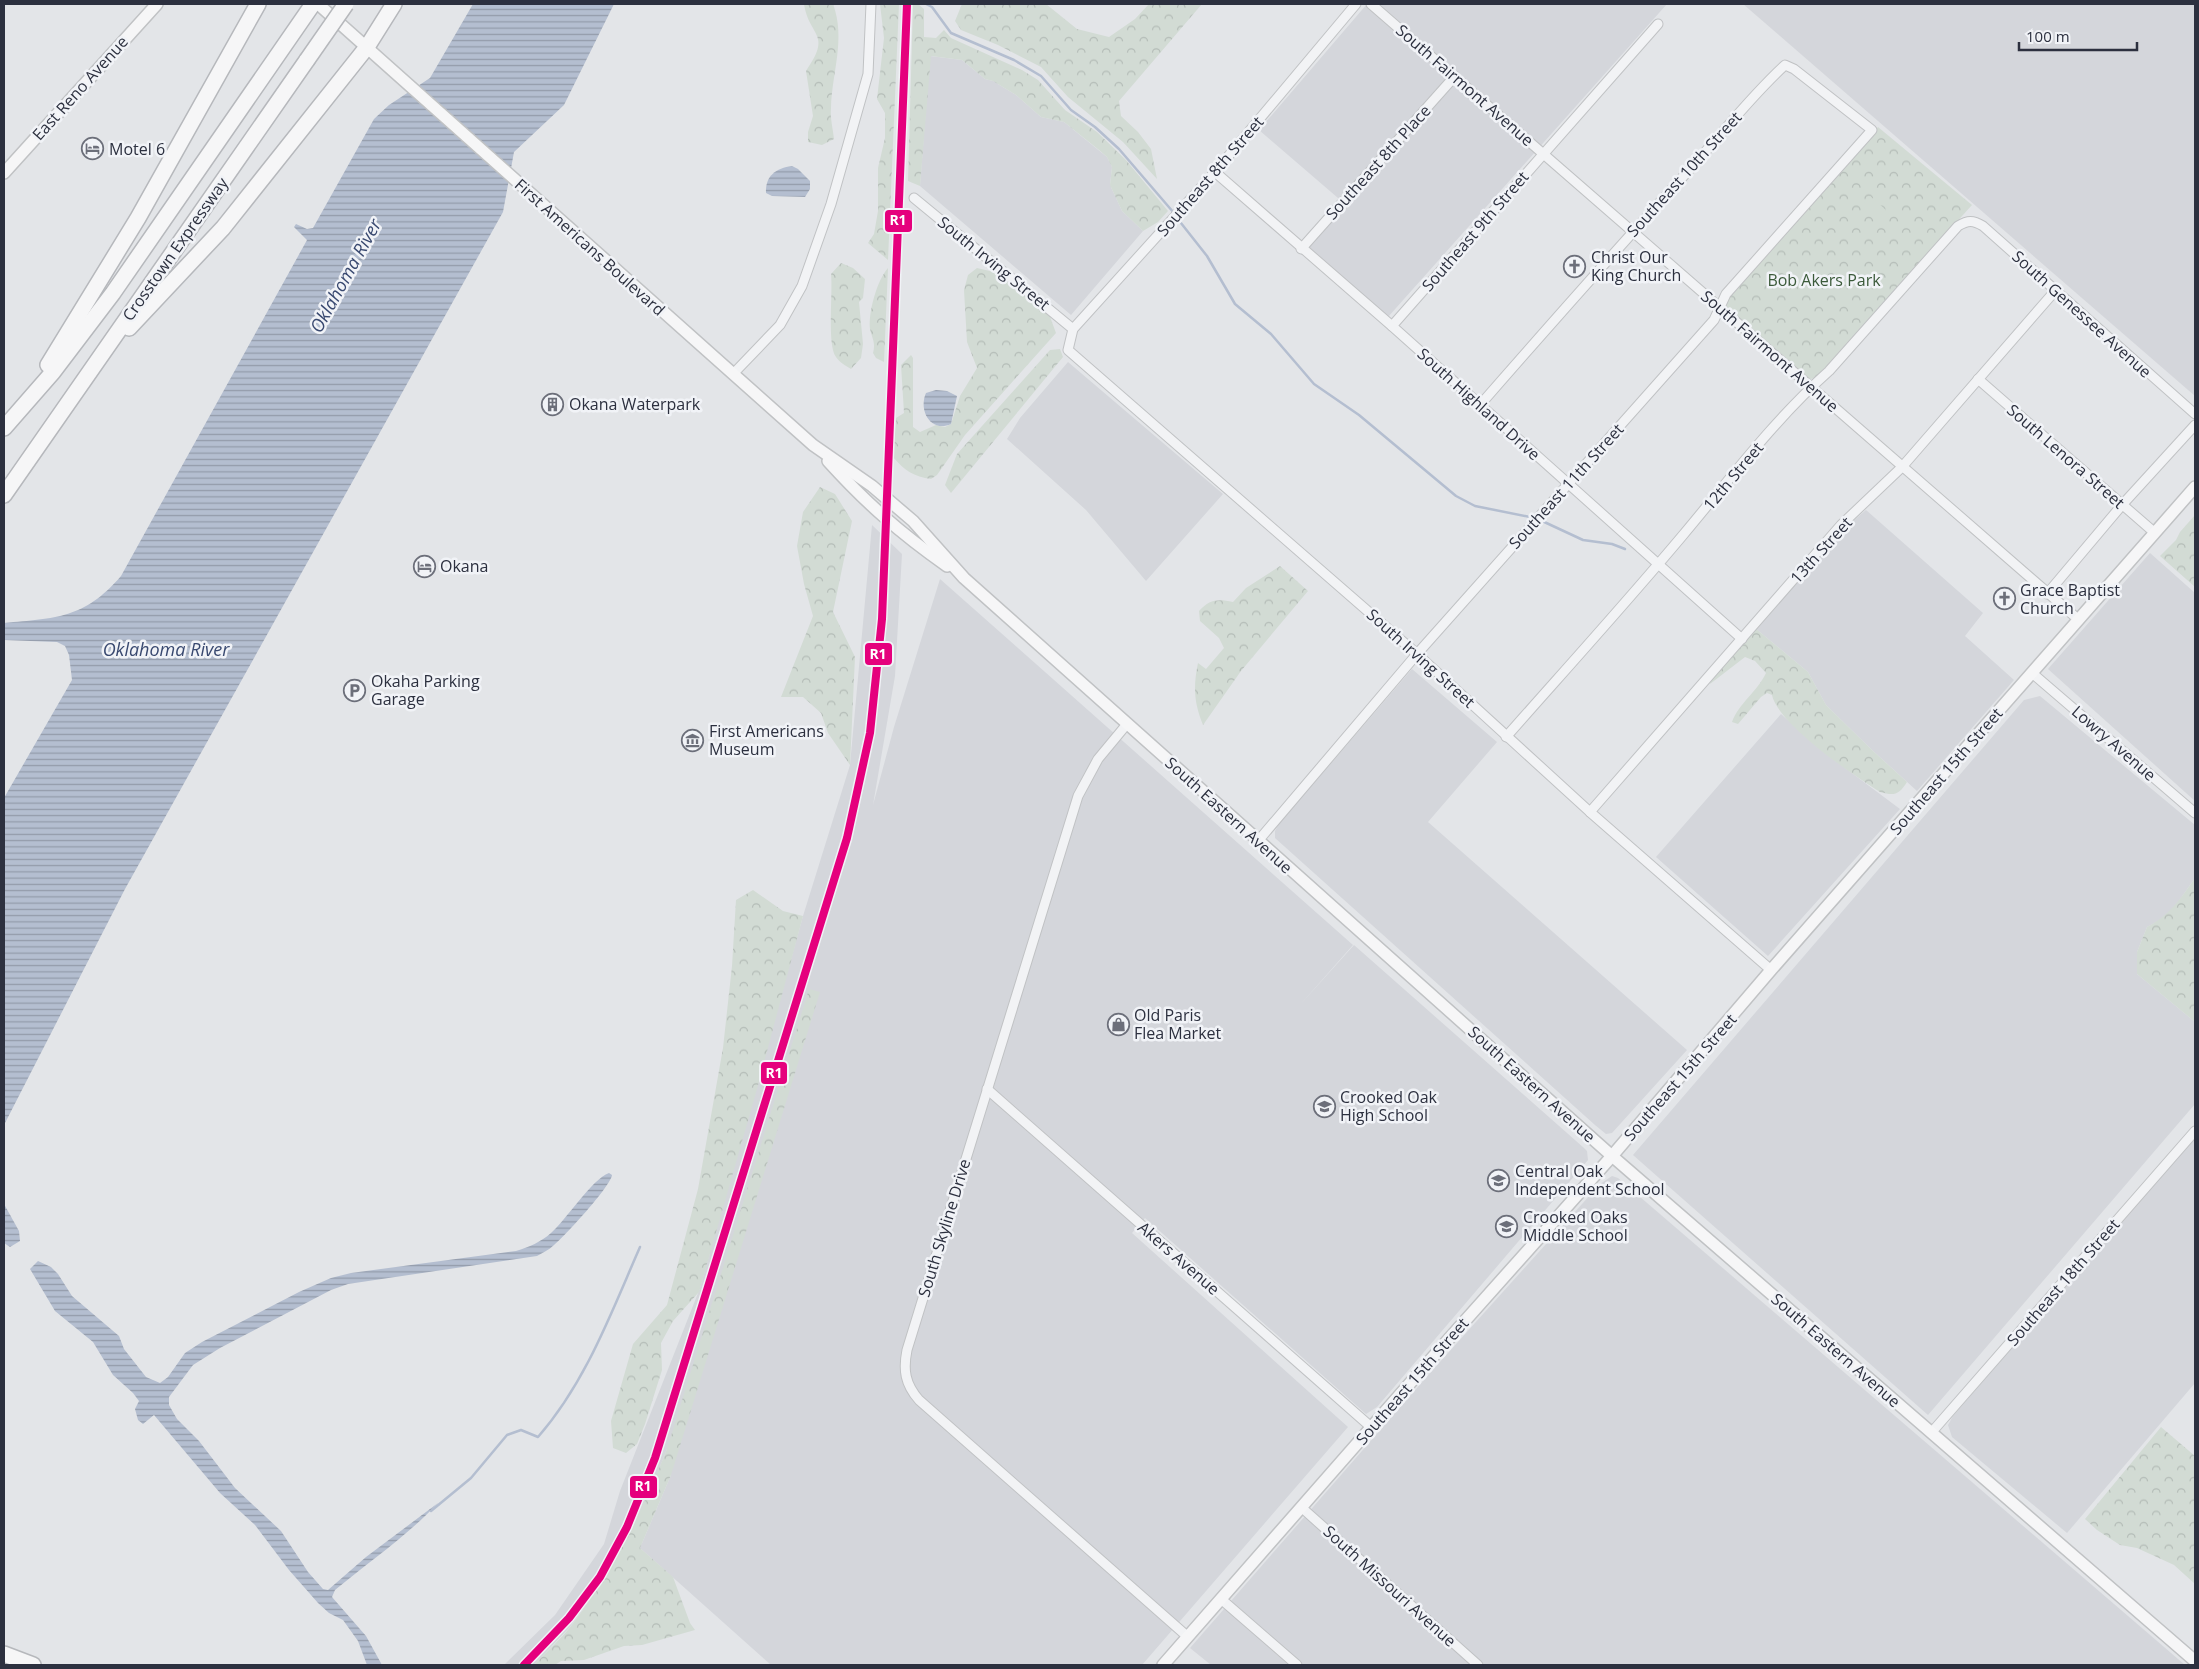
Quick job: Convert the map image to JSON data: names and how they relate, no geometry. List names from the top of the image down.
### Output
{
  "streets": {
    "highway": ["Crosstown Expressway"],
    "main road": [
      "East Reno Avenue",
      "First Americans Boulevard",
      "Southeast 15th Street",
      "South Eastern Avenue"
    ],
    "street": [
      "South Fairmont Avenue",
      "Southeast 8th Place",
      "Southeast 10th Street",
      "Southeast 8th Street",
      "Southeast 9th Street",
      "South Irving Street",
      "South Genessee Avenue",
      "South Highland Drive",
      "South Lenora Street",
      "12th Street",
      "Southeast 11th Street",
      "13th Street",
      "Lowry Avenue",
      "South Skyline Drive",
      "Akers Avenue",
      "Southeast 18th Street",
      "South Missouri Avenue"
    ]
  },
  "crossings": [
    ["South Fairmont Avenue", "Southeast 8th Place"],
    ["South Fairmont Avenue", "Southeast 10th Street"],
    ["South Fairmont Avenue", "Southeast 9th Street"],
    ["South Fairmont Avenue", "12th Street"],
    ["South Fairmont Avenue", "Southeast 11th Street"],
    ["South Fairmont Avenue", "13th Street"],
    ["South Fairmont Avenue", "Southeast 15th Street"],
    ["Southeast 8th Place", "South Highland Drive"],
    ["Southeast 10th Street", "South Highland Drive"],
    ["Southeast 10th Street", "Southeast 11th Street"],
    ["Southeast 8th Street", "South Irving Street"],
    ["Southeast 8th Street", "South Highland Drive"],
    ["Southeast 9th Street", "South Highland Drive"],
    ["First Americans Boulevard", "South Eastern Avenue"],
    ["South Irving Street", "12th Street"],
    ["South Irving Street", "Southeast 11th Street"],
    ["South Irving Street", "13th Street"],
    ["South Irving Street", "Southeast 15th Street"],
    ["South Genessee Avenue", "12th Street"],
    ["South Genessee Avenue", "13th Street"],
    ["South Highland Drive", "12th Street"],
    ["South Highland Drive", "Southeast 11th Street"],
    ["South Highland Drive", "13th Street"],
    ["South Lenora Street", "13th Street"],
    ["South Lenora Street", "Southeast 15th Street"],
    ["Southeast 11th Street", "South Eastern Avenue"],
    ["Lowry Avenue", "Southeast 15th Street"],
    ["Southeast 15th Street", "South Eastern Avenue"],
    ["Southeast 15th Street", "South Skyline Drive"],
    ["Southeast 15th Street", "Akers Avenue"],
    ["Southeast 15th Street", "South Missouri Avenue"],
    ["South Eastern Avenue", "South Skyline Drive"],
    ["South Eastern Avenue", "Southeast 18th Street"],
    ["South Skyline Drive", "Akers Avenue"]
  ],
  "water": ["Oklahoma River"],
  "parks": ["Bob Akers Park"],
  "places": {
    "hotel": ["Motel 6", "Okana"],
    "church": ["Christ Our King Church", "Grace Baptist Church"],
    "building": ["Okana Waterpark"],
    "parking": ["Okaha Parking Garage"],
    "museum": ["First Americans Museum"],
    "shop": ["Old Paris Flea Market"],
    "school or university": ["Crooked Oak High School", "Central Oak Independent School", "Crooked Oaks Middle School"]
  },
  "lines": ["transit line R1"],
  "scale_bar": "100 m"
}
